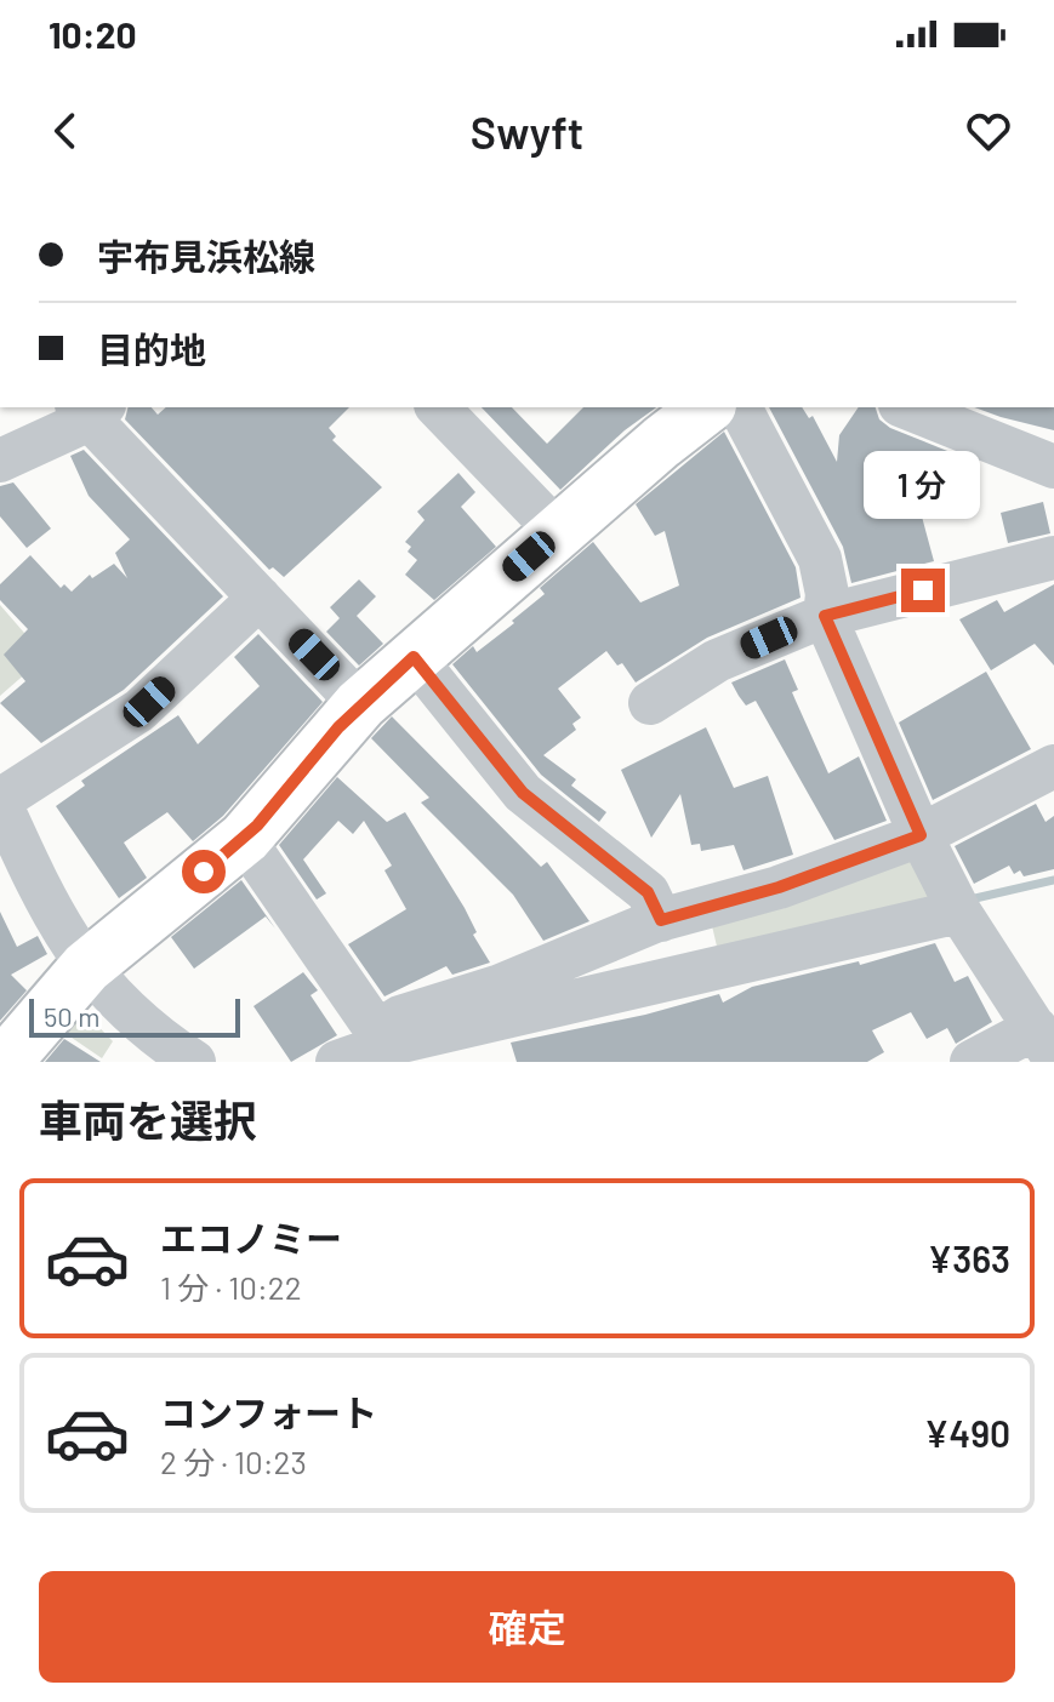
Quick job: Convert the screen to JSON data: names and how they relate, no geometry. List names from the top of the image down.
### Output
{
  "scale_bar": "50 m",
  "page": {
    "status": "10:20",
    "header": "Swyft",
    "banner": ["宇布見浜松線", "目的地"],
    "bubble": "1 分",
    "scale": "50 m",
    "heading": "車両を選択",
    "list": [
      {
        "name": "エコノミー",
        "note": "1 分 · 10:22",
        "value": "¥363"
      },
      {
        "name": "コンフォート",
        "note": "2 分 · 10:23",
        "value": "¥490"
      }
    ],
    "buttons": "確定"
  }
}
